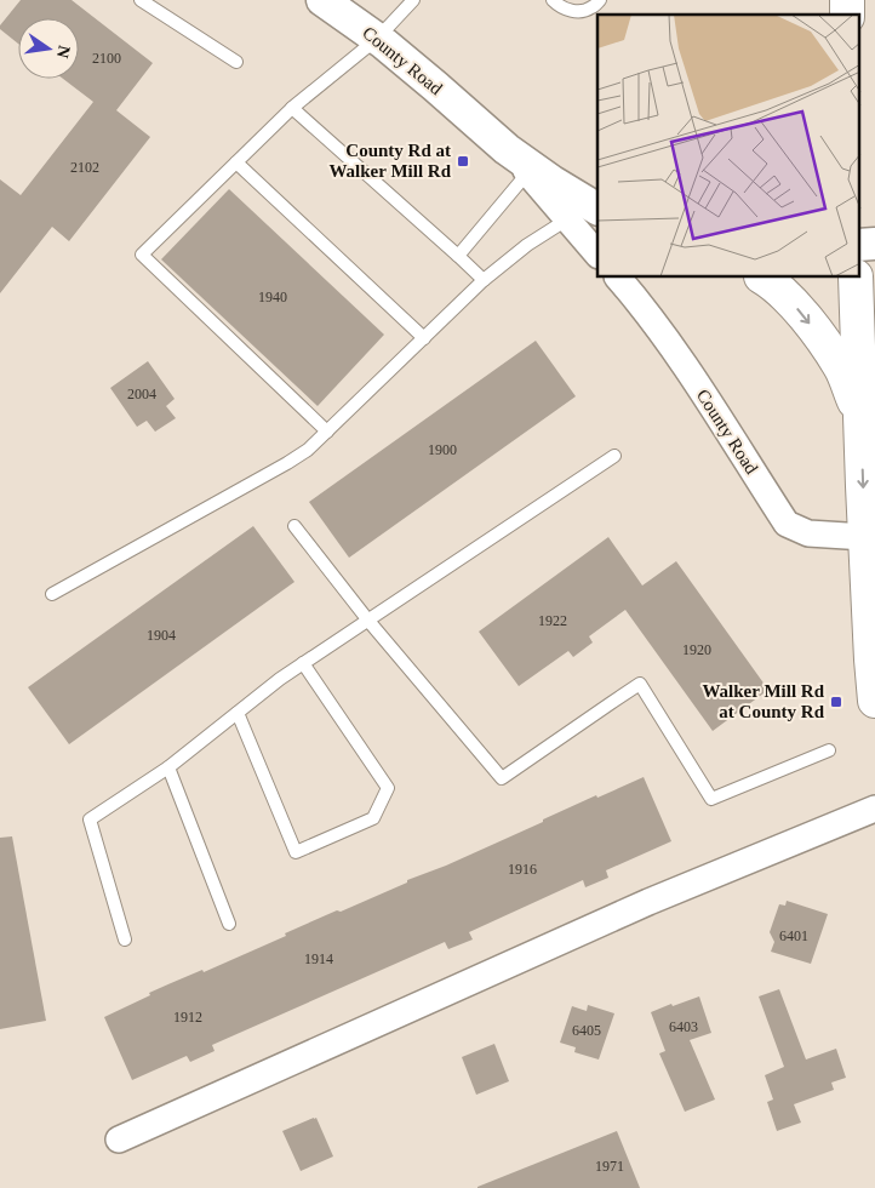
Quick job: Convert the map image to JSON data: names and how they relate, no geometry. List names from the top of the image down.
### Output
{
  "streets": {
    "street": ["County Road"]
  },
  "places": {
    "transit": ["County Rd at Walker Mill Rd", "Walker Mill Rd at County Rd"]
  },
  "house_numbers": [
    "2100",
    "2102",
    "1940",
    "2004",
    "1900",
    "1922",
    "1904",
    "1920",
    "1916",
    "6401",
    "1914",
    "1912",
    "6403",
    "6405",
    "1971"
  ],
  "north": "right"
}
